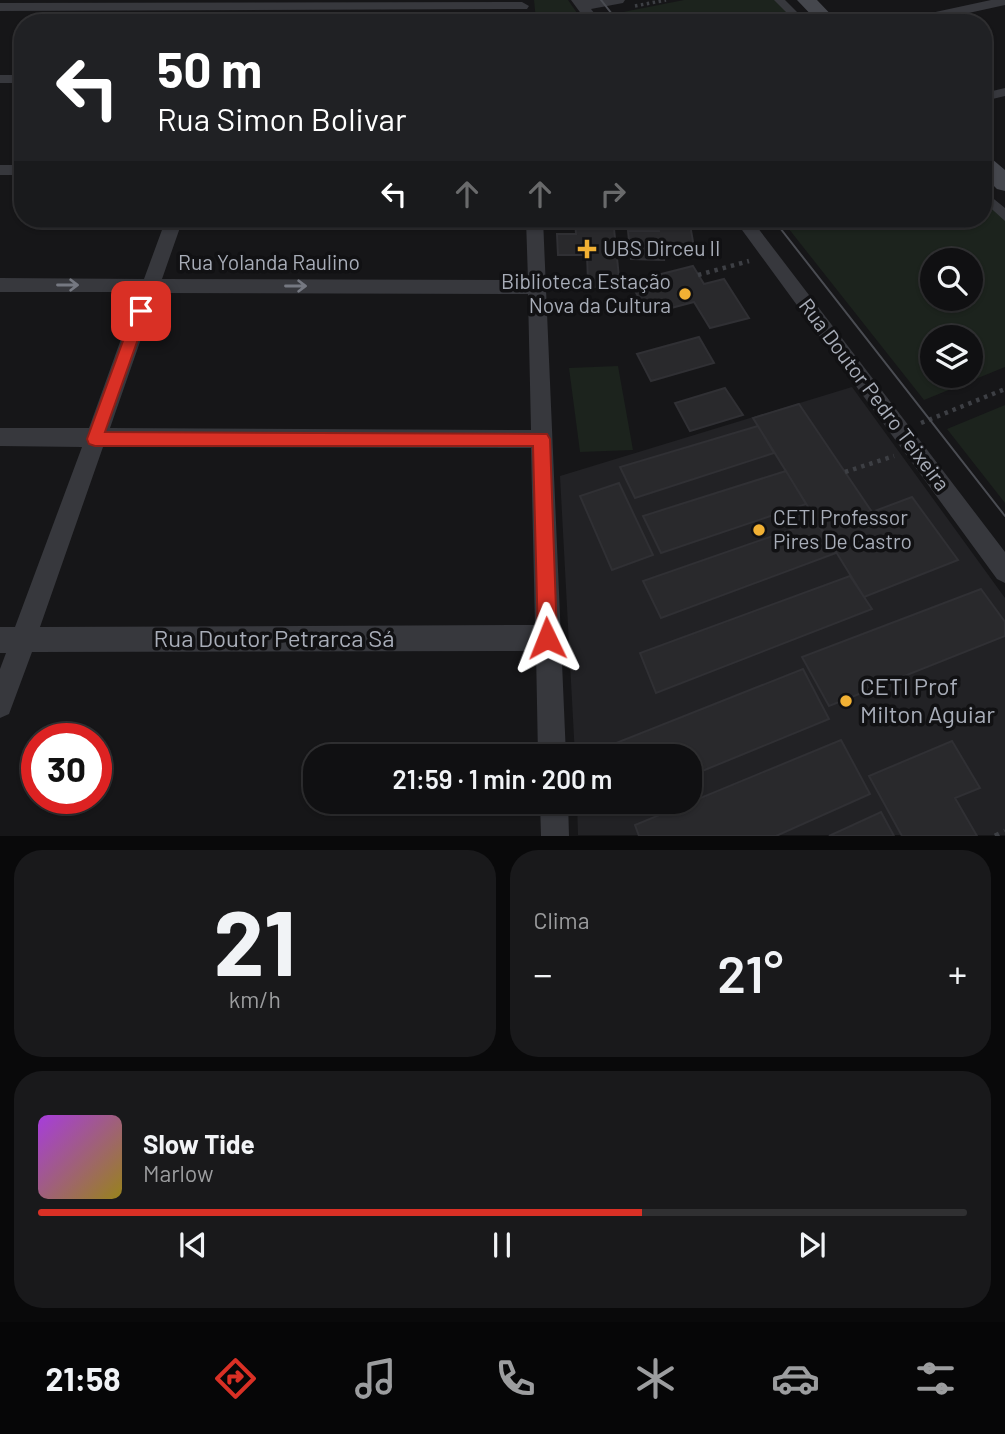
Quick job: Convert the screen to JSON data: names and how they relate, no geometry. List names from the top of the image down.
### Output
{
  "streets": {
    "street": ["Rua Yolanda Raulino", "Rua Doutor Pedro Teixeira", "Rua Doutor Petrarca Sá"]
  },
  "places": {
    "health": ["UBS Dirceu II"],
    "other": ["Biblioteca Estação Nova da Cultura", "CETI Professor Pires De Castro", "CETI Prof Milton Aguiar"]
  },
  "page": {
    "turn": ["50 m", "Rua Simon Bolivar"],
    "limit": "30",
    "trip": "21:59 · 1 min · 200 m",
    "tile": [
      ["21", "km/h"],
      "Clima"
    ],
    "heat": ["−", "21°", "+"],
    "song": ["Slow Tide", "Marlow"],
    "tabs": "21:58"
  }
}
